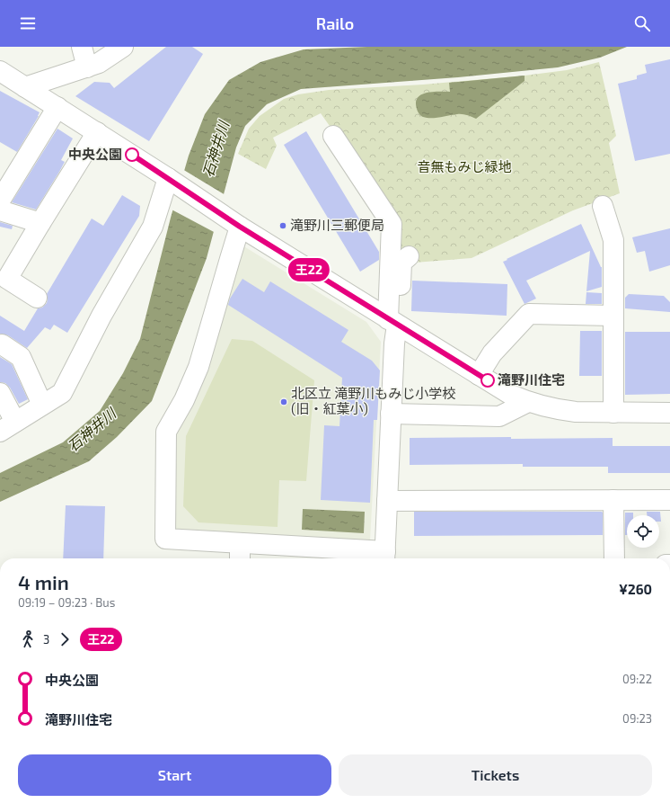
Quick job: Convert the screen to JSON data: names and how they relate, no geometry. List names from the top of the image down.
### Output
{
  "water": ["石神井川"],
  "parks": ["音無もみじ緑地"],
  "places": [
    "中央公園",
    "滝野川三郵便局",
    "滝野川住宅",
    "北区立 滝野川もみじ小学校 (旧・紅葉小)"
  ],
  "lines": ["bus line 王22"],
  "page": {
    "header": "Railo",
    "on_map": "王22",
    "heading": ["4 min", "09:19 – 09:23 · Bus", "¥260"],
    "legs": ["3", "王22"],
    "list": [
      {
        "name": "中央公園",
        "value": "09:22"
      },
      {
        "name": "滝野川住宅",
        "value": "09:23"
      }
    ],
    "buttons": ["Start", "Tickets"]
  }
}
